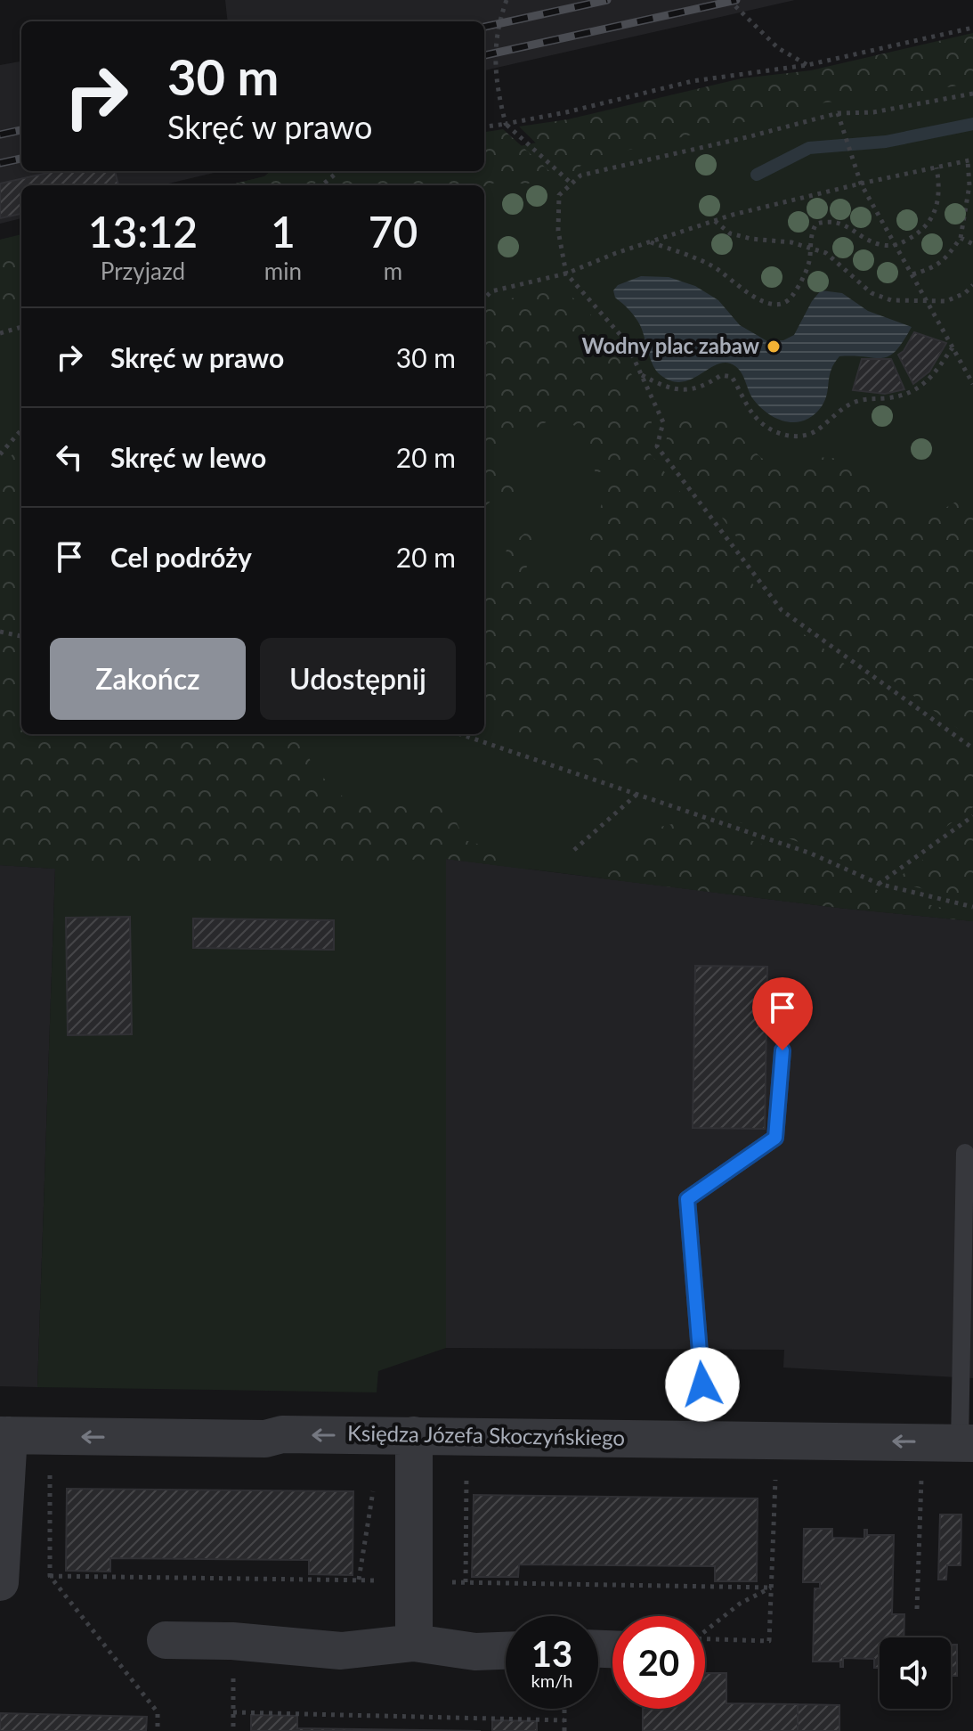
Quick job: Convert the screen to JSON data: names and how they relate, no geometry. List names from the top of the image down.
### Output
{
  "streets": {
    "street": ["Księdza Józefa Skoczyńskiego"]
  },
  "places": ["Wodny plac zabaw"],
  "page": {
    "turn": ["30 m", "Skręć w prawo"],
    "eta": [
      "13:12",
      "Przyjazd",
      "1",
      "min",
      "70",
      "m"
    ],
    "list": [
      {
        "name": "Skręć w prawo",
        "value": "30 m"
      },
      {
        "name": "Skręć w lewo",
        "value": "20 m"
      },
      {
        "name": "Cel podróży",
        "value": "20 m"
      }
    ],
    "buttons": ["Zakończ", "Udostępnij"],
    "speed": "13 km/h",
    "limit": "20"
  }
}
